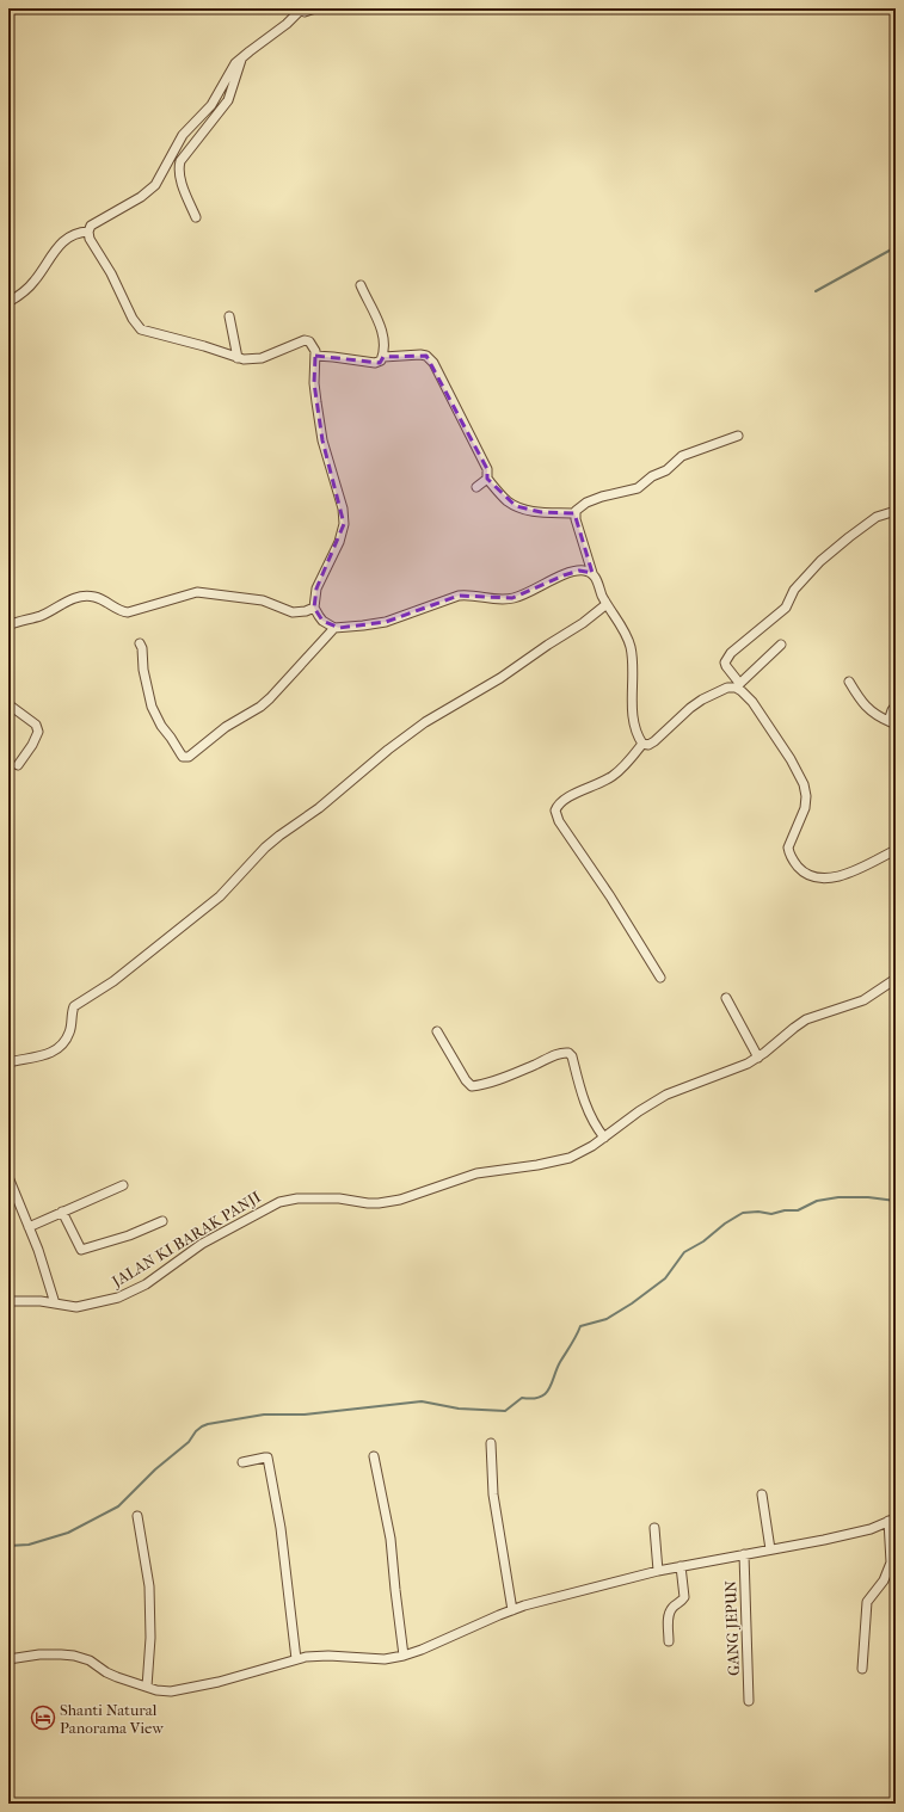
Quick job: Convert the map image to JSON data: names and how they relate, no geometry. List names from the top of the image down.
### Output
{
  "streets": {
    "street": ["JALAN KI BARAK PANJI", "GANG JEPUN"]
  },
  "places": {
    "hotel": ["Shanti Natural Panorama View"]
  }
}
